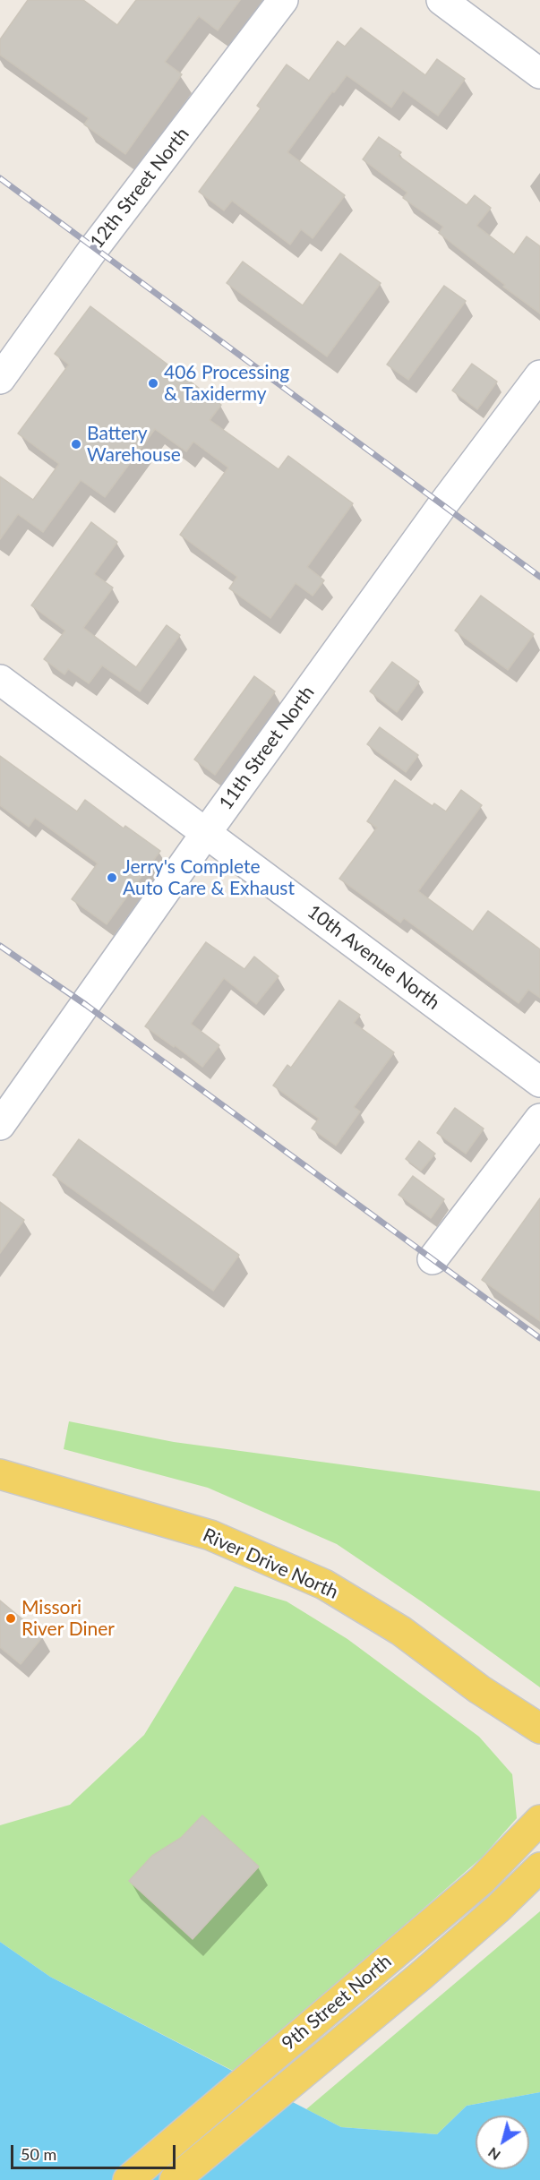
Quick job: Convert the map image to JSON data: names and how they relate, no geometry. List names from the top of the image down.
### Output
{
  "streets": {
    "main road": ["River Drive North", "9th Street North"],
    "street": ["12th Street North", "11th Street North", "10th Avenue North"]
  },
  "crossings": [
    ["11th Street North", "10th Avenue North"]
  ],
  "places": [
    "406 Processing & Taxidermy",
    "Battery Warehouse",
    "Jerry's Complete Auto Care & Exhaust",
    "Missori River Diner"
  ],
  "scale_bar": "50 m",
  "north": "bottom left"
}
